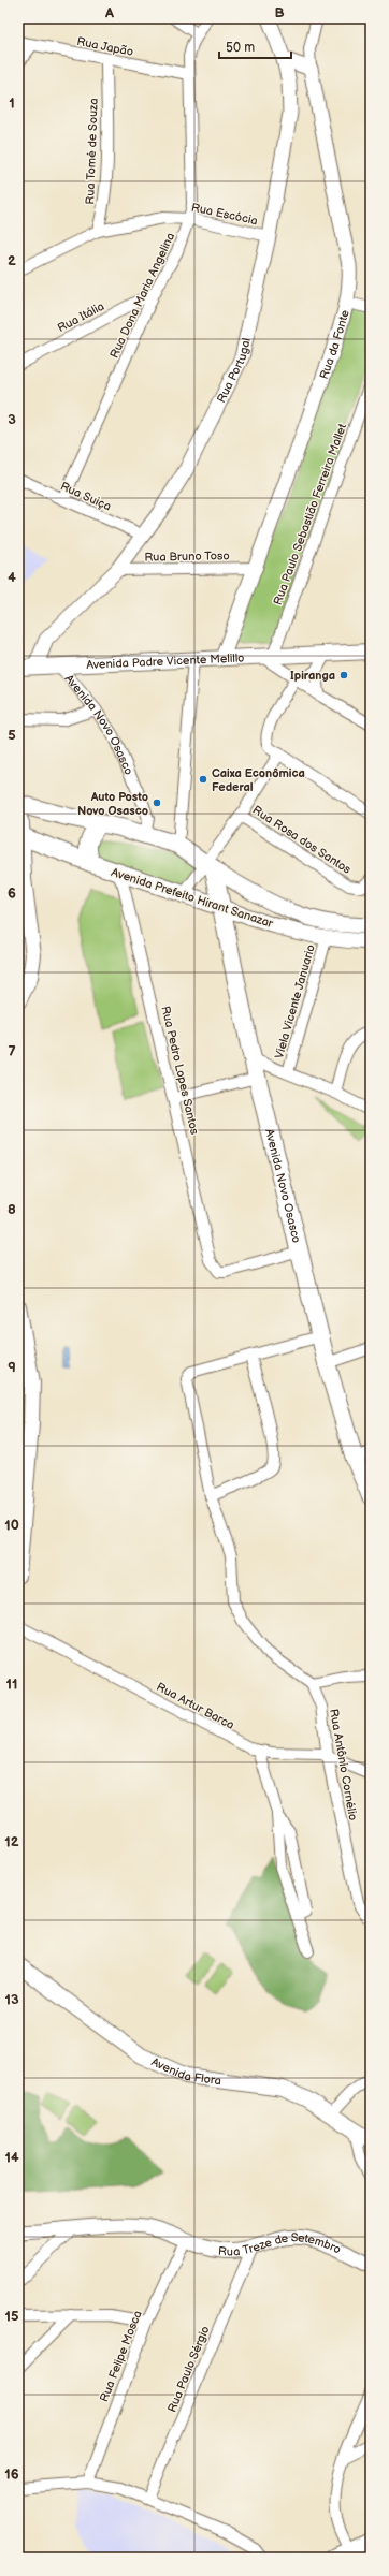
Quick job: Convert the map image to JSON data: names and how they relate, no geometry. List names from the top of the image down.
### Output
{
  "streets": {
    "main road": [
      "Avenida Padre Vicente Melillo",
      "Avenida Novo Osasco",
      "Avenida Prefeito Hirant Sanazar",
      "Avenida Flora"
    ],
    "street": [
      "Rua Japão",
      "Rua Tomé de Souza",
      "Rua Escócia",
      "Rua Dona Maria Angelina",
      "Rua Itália",
      "Rua da Fonte",
      "Rua Portugal",
      "Rua Suiça",
      "Rua Paulo Sebastião Ferreira Mallet",
      "Rua Bruno Toso",
      "Rua Rosa dos Santos",
      "Viela Vicente Januario",
      "Rua Pedro Lopes Santos",
      "Rua Artur Barca",
      "Rua Antônio Cornélio",
      "Rua Treze de Setembro",
      "Rua Felipe Mosca",
      "Rua Paulo Sérgio"
    ]
  },
  "crossings": [
    ["Rua Japão", "Rua Tomé de Souza"],
    ["Rua Japão", "Rua Dona Maria Angelina"],
    ["Rua Tomé de Souza", "Rua Escócia"],
    ["Rua Escócia", "Rua Dona Maria Angelina"],
    ["Rua Escócia", "Rua Portugal"],
    ["Rua Dona Maria Angelina", "Rua Itália"],
    ["Rua Dona Maria Angelina", "Rua Suiça"],
    ["Rua da Fonte", "Rua Bruno Toso"],
    ["Rua da Fonte", "Avenida Padre Vicente Melillo"],
    ["Rua Portugal", "Rua Suiça"],
    ["Rua Portugal", "Rua Bruno Toso"],
    ["Rua Portugal", "Avenida Padre Vicente Melillo"],
    ["Rua Paulo Sebastião Ferreira Mallet", "Avenida Padre Vicente Melillo"],
    ["Avenida Padre Vicente Melillo", "Avenida Novo Osasco"],
    ["Avenida Novo Osasco", "Avenida Prefeito Hirant Sanazar"],
    ["Avenida Novo Osasco", "Rua Pedro Lopes Santos"],
    ["Avenida Prefeito Hirant Sanazar", "Viela Vicente Januario"],
    ["Avenida Prefeito Hirant Sanazar", "Rua Pedro Lopes Santos"],
    ["Rua Artur Barca", "Rua Antônio Cornélio"],
    ["Rua Treze de Setembro", "Rua Felipe Mosca"],
    ["Rua Treze de Setembro", "Rua Paulo Sérgio"]
  ],
  "places": ["Ipiranga", "Caixa Econômica Federal", "Auto Posto Novo Osasco"],
  "scale_bar": "50 m",
  "grid": {
    "columns": ["A", "B"],
    "rows": [
      "1",
      "2",
      "3",
      "4",
      "5",
      "6",
      "7",
      "8",
      "9",
      "10",
      "11",
      "12",
      "13",
      "14",
      "15",
      "16"
    ]
  }
}
